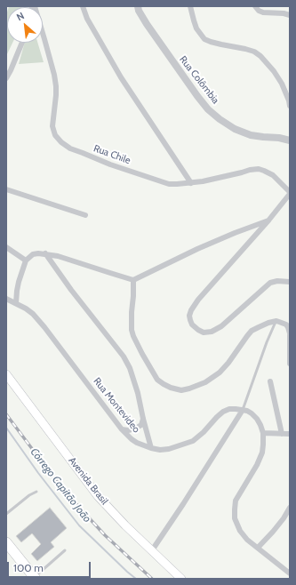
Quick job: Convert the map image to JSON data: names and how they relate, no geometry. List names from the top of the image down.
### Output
{
  "streets": {
    "main road": ["Avenida Brasil"],
    "street": ["Rua Colômbia", "Rua Chile", "Rua Montevideo"]
  },
  "water": ["Córrego Capitão João"],
  "scale_bar": "100 m",
  "north": "top left"
}
